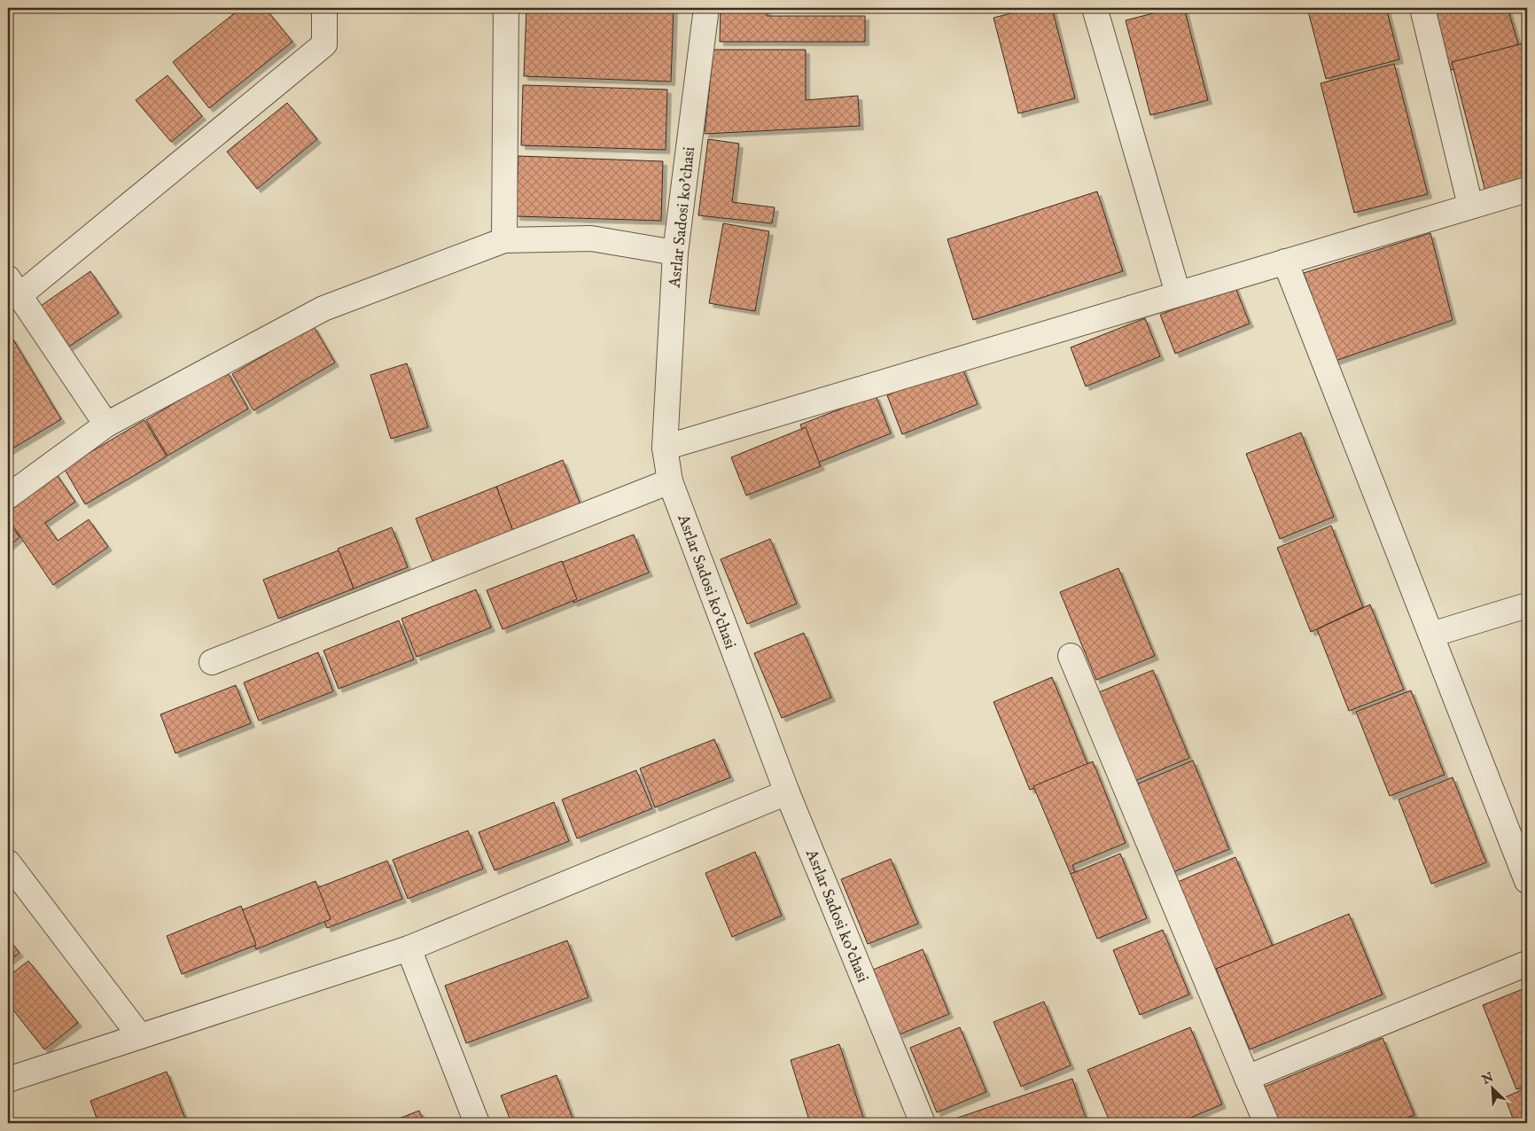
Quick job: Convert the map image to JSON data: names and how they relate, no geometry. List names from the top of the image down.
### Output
{
  "streets": {
    "street": ["Asrlar Sadosi ko'chasi"]
  },
  "north": "top left"
}
